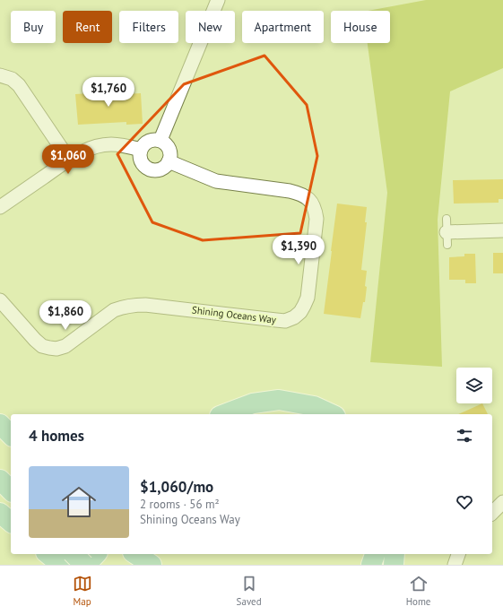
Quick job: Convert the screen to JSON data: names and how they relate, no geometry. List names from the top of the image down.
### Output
{
  "streets": {
    "street": ["Shining Oceans Way"]
  },
  "page": {
    "chip": [
      "Buy",
      "Rent",
      "Filters",
      "New",
      "Apartment",
      "House"
    ],
    "price": [
      "$1,760",
      "$1,060",
      "$1,390",
      "$1,860"
    ],
    "heading": "4 homes",
    "list": [
      {
        "name": "$1,060/mo",
        "note": "2 rooms · 56 m² · Shining Oceans Way"
      }
    ],
    "tabs": ["Map", "Saved", "Home"]
  }
}
